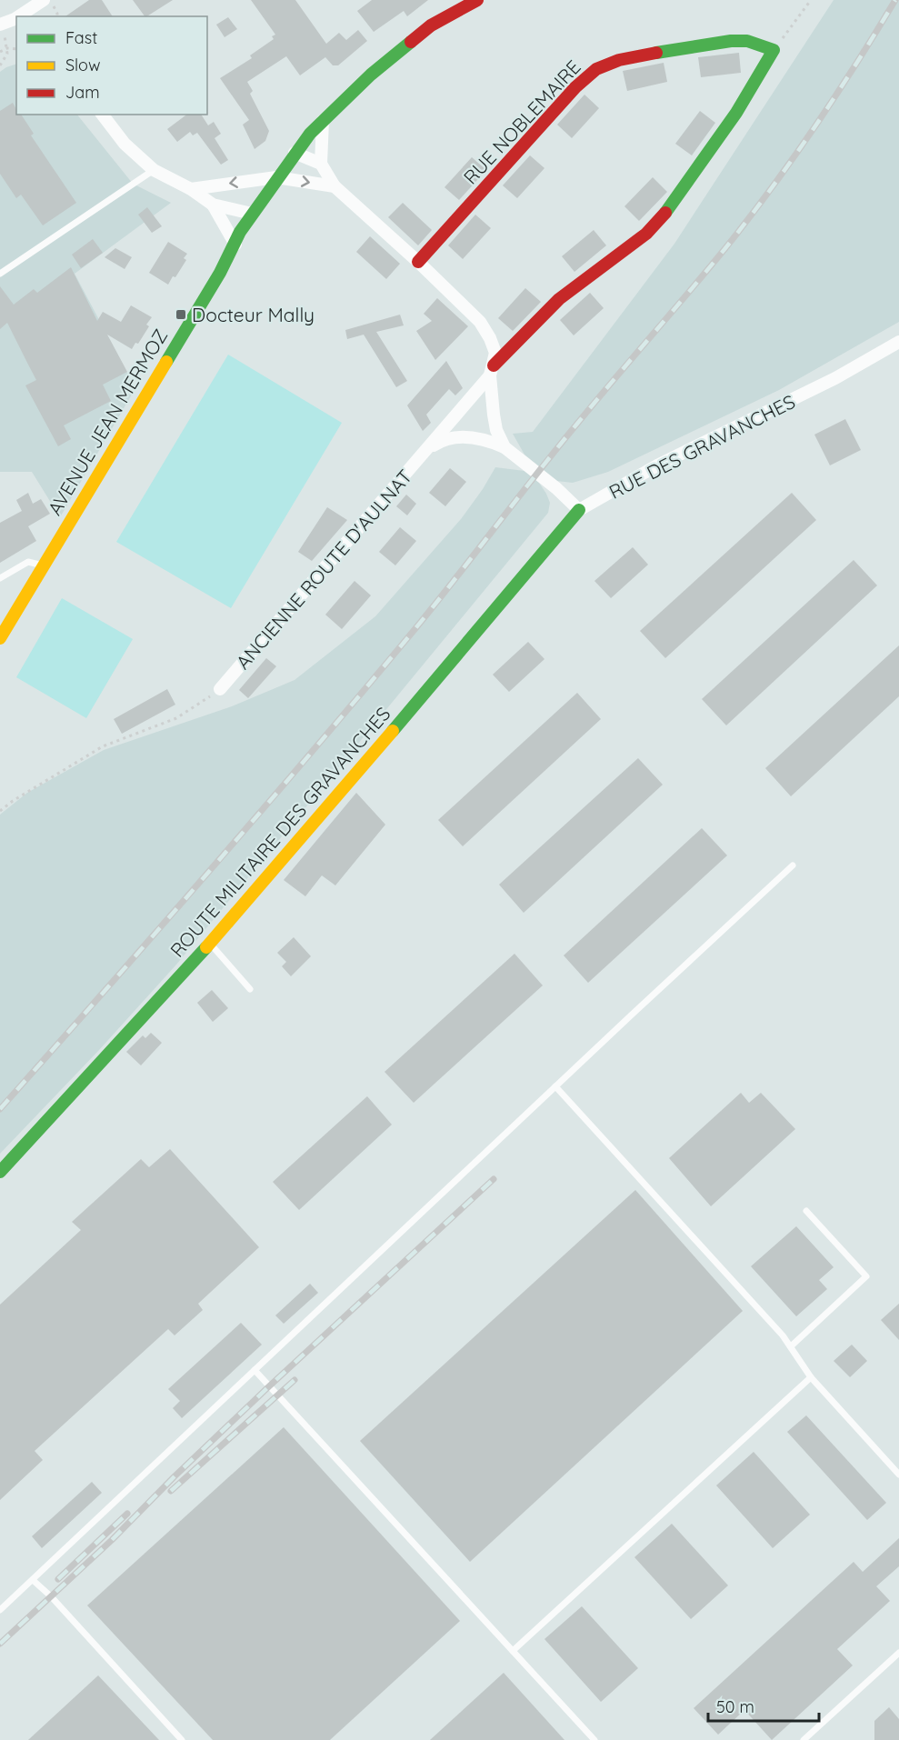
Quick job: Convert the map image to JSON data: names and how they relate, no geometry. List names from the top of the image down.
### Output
{
  "streets": {
    "street": [
      "RUE NOBLEMAIRE",
      "AVENUE JEAN MERMOZ",
      "RUE DES GRAVANCHES",
      "ANCIENNE ROUTE D'AULNAT",
      "ROUTE MILITAIRE DES GRAVANCHES"
    ]
  },
  "crossings": [
    ["RUE DES GRAVANCHES", "ROUTE MILITAIRE DES GRAVANCHES"]
  ],
  "places": {
    "transit": ["Docteur Mally"]
  },
  "legend": ["Fast", "Slow", "Jam"],
  "scale_bar": "50 m"
}
